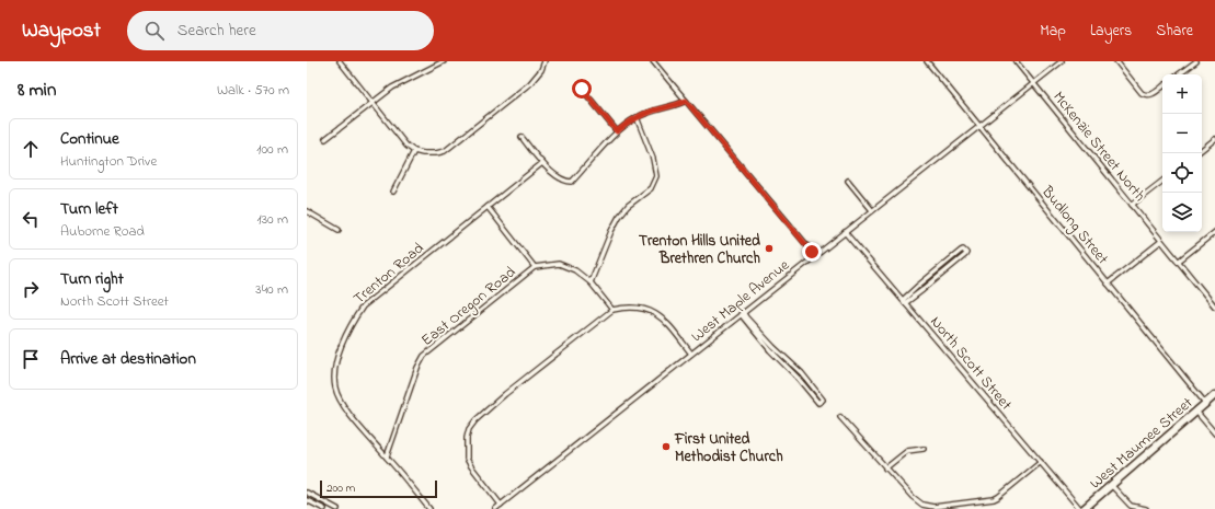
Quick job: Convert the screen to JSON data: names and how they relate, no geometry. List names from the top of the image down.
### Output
{
  "streets": {
    "main road": ["West Maumee Street"],
    "street": [
      "McKenzie Street North",
      "Budlong Street",
      "Trenton Road",
      "West Maple Avenue",
      "East Oregon Road",
      "North Scott Street"
    ]
  },
  "crossings": [
    ["McKenzie Street North", "West Maple Avenue"],
    ["Budlong Street", "West Maple Avenue"],
    ["Budlong Street", "West Maumee Street"],
    ["Trenton Road", "East Oregon Road"],
    ["West Maple Avenue", "North Scott Street"],
    ["North Scott Street", "West Maumee Street"]
  ],
  "places": ["Trenton Hills United Brethren Church", "First United Methodist Church"],
  "scale_bar": "200 m",
  "page": {
    "header": "Waypost",
    "search": "Search here",
    "nav": ["Map", "Layers", "Share"],
    "heading": ["8 min", "Walk · 570 m"],
    "map_buttons": ["+", "−"],
    "list": [
      ["Continue", "Huntington Drive", "100 m"],
      ["Turn left", "Auborne Road", "130 m"],
      ["Turn right", "North Scott Street", "340 m"],
      "Arrive at destination"
    ],
    "scale": "200 m"
  }
}
